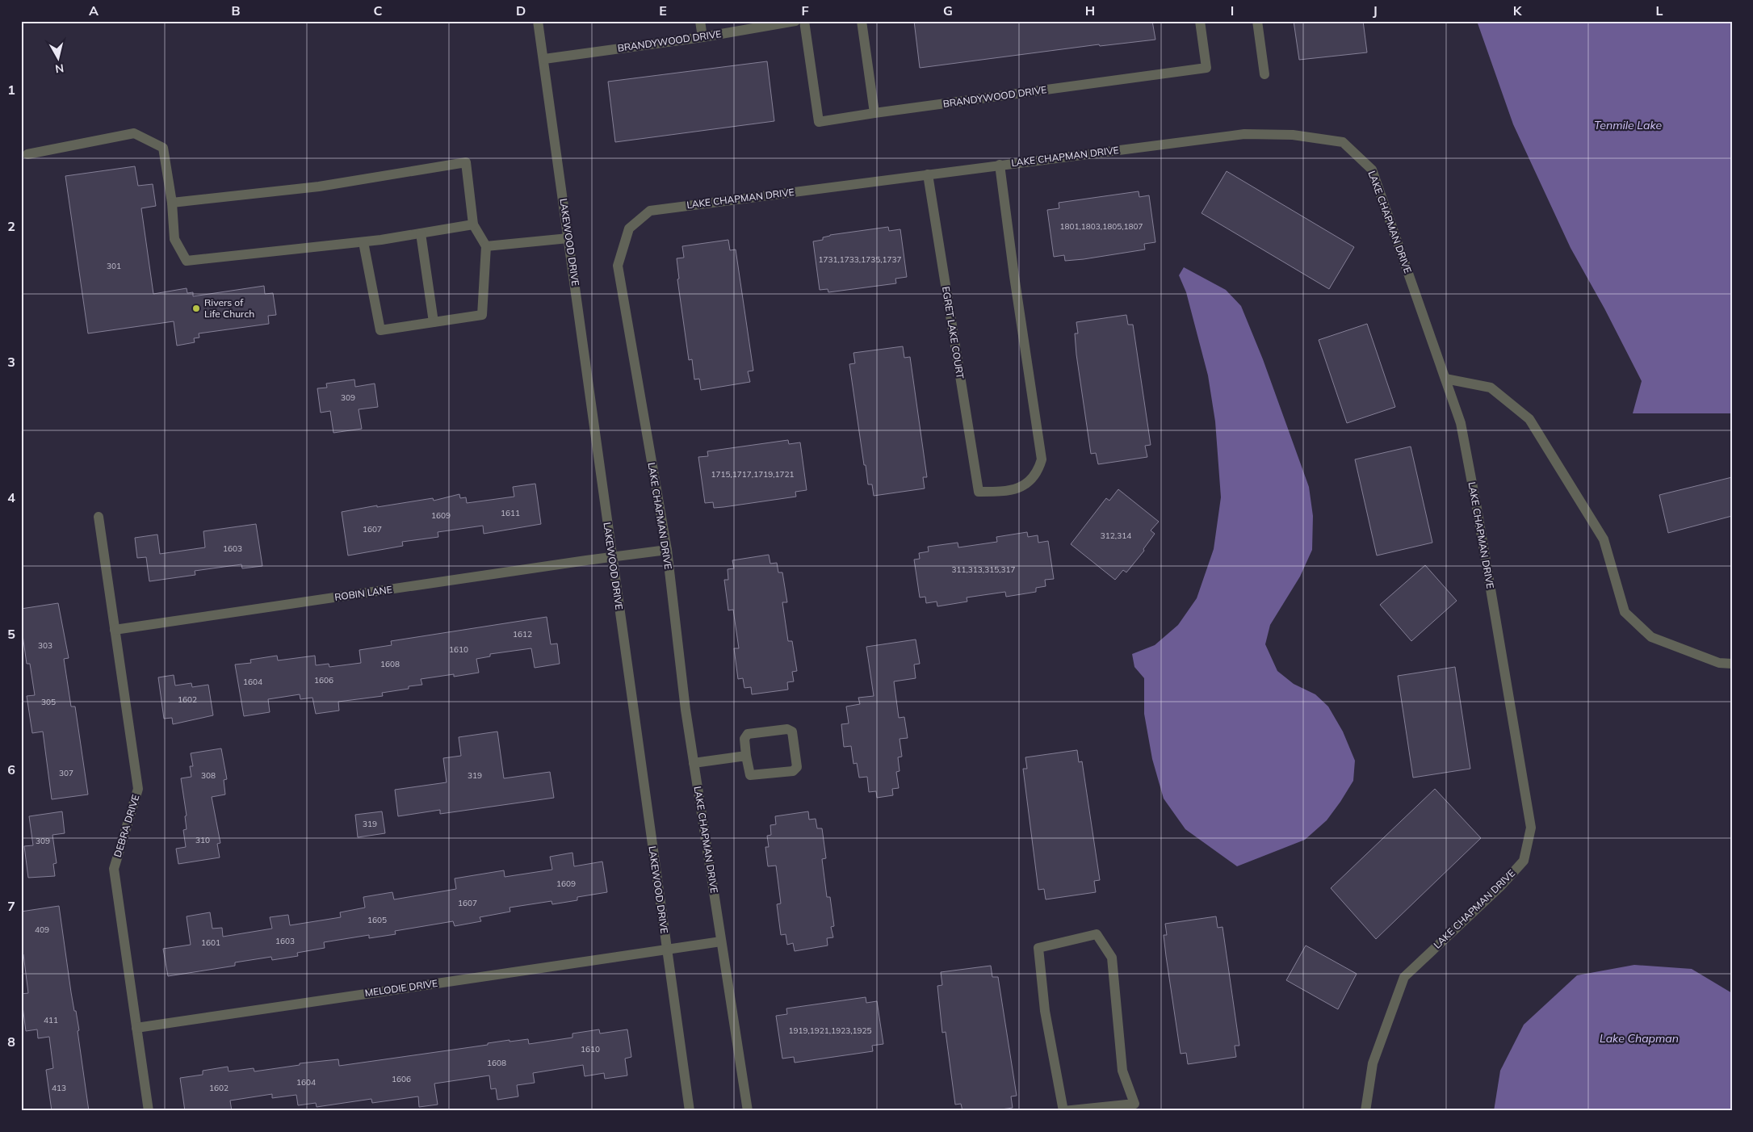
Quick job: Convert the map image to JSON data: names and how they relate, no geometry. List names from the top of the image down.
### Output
{
  "streets": {
    "street": [
      "BRANDYWOOD DRIVE",
      "LAKE CHAPMAN DRIVE",
      "LAKEWOOD DRIVE",
      "EGRET LAKE COURT",
      "ROBIN LANE",
      "DEBRA DRIVE",
      "MELODIE DRIVE"
    ]
  },
  "crossings": [
    ["BRANDYWOOD DRIVE", "LAKEWOOD DRIVE"],
    ["LAKE CHAPMAN DRIVE", "EGRET LAKE COURT"],
    ["LAKE CHAPMAN DRIVE", "ROBIN LANE"],
    ["LAKE CHAPMAN DRIVE", "MELODIE DRIVE"],
    ["LAKEWOOD DRIVE", "ROBIN LANE"],
    ["LAKEWOOD DRIVE", "MELODIE DRIVE"],
    ["ROBIN LANE", "DEBRA DRIVE"],
    ["DEBRA DRIVE", "MELODIE DRIVE"]
  ],
  "water": ["Tenmile Lake", "Lake Chapman"],
  "places": ["Rivers of Life Church"],
  "house_numbers": [
    "1801,1803,1805,1807",
    "1731,1733,1735,1737",
    "301",
    "309",
    "1715,1717,1719,1721",
    "1611",
    "1609",
    "1607",
    "312,314",
    "1603",
    "311,313,315,317",
    "1612",
    "303",
    "1610",
    "1608",
    "1606",
    "1604",
    "1602",
    "305",
    "307",
    "308",
    "319",
    "319",
    "310",
    "309",
    "1609",
    "1607",
    "1605",
    "409",
    "1603",
    "1601",
    "411",
    "1919,1921,1923,1925",
    "1610",
    "1608",
    "1606",
    "1604",
    "413",
    "1602"
  ],
  "north": "bottom",
  "grid": {
    "columns": [
      "A",
      "B",
      "C",
      "D",
      "E",
      "F",
      "G",
      "H",
      "I",
      "J",
      "K",
      "L"
    ],
    "rows": [
      "1",
      "2",
      "3",
      "4",
      "5",
      "6",
      "7",
      "8"
    ]
  }
}
